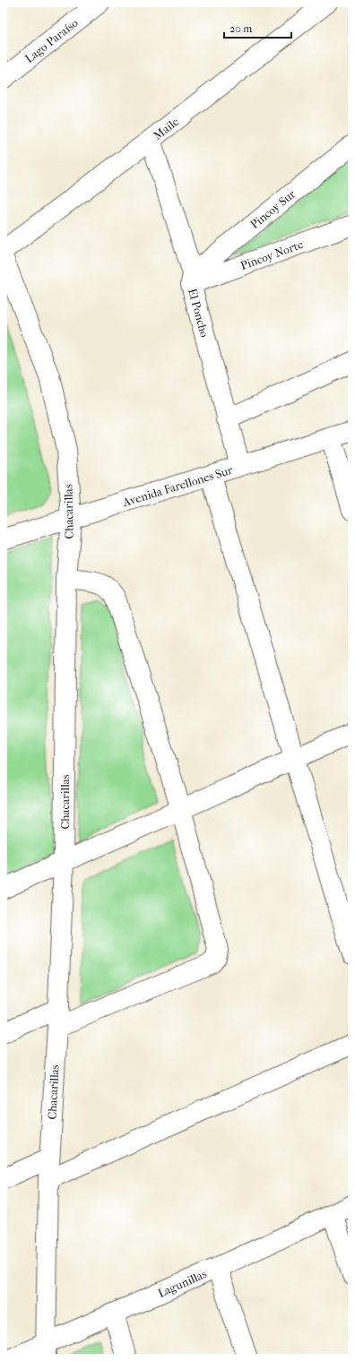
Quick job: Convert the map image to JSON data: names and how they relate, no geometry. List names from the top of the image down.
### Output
{
  "streets": {
    "street": [
      "Lago Paraíso",
      "Maile",
      "Pincoy Sur",
      "Pincoy Norte",
      "El Poncho",
      "Avenida Farellones Sur",
      "Chacarillas",
      "Lagunillas"
    ]
  },
  "crossings": [
    ["Maile", "El Poncho"],
    ["Pincoy Sur", "Pincoy Norte"],
    ["Pincoy Sur", "El Poncho"],
    ["Pincoy Norte", "El Poncho"],
    ["El Poncho", "Avenida Farellones Sur"],
    ["Avenida Farellones Sur", "Chacarillas"],
    ["Chacarillas", "Lagunillas"]
  ],
  "scale_bar": "20 m"
}
